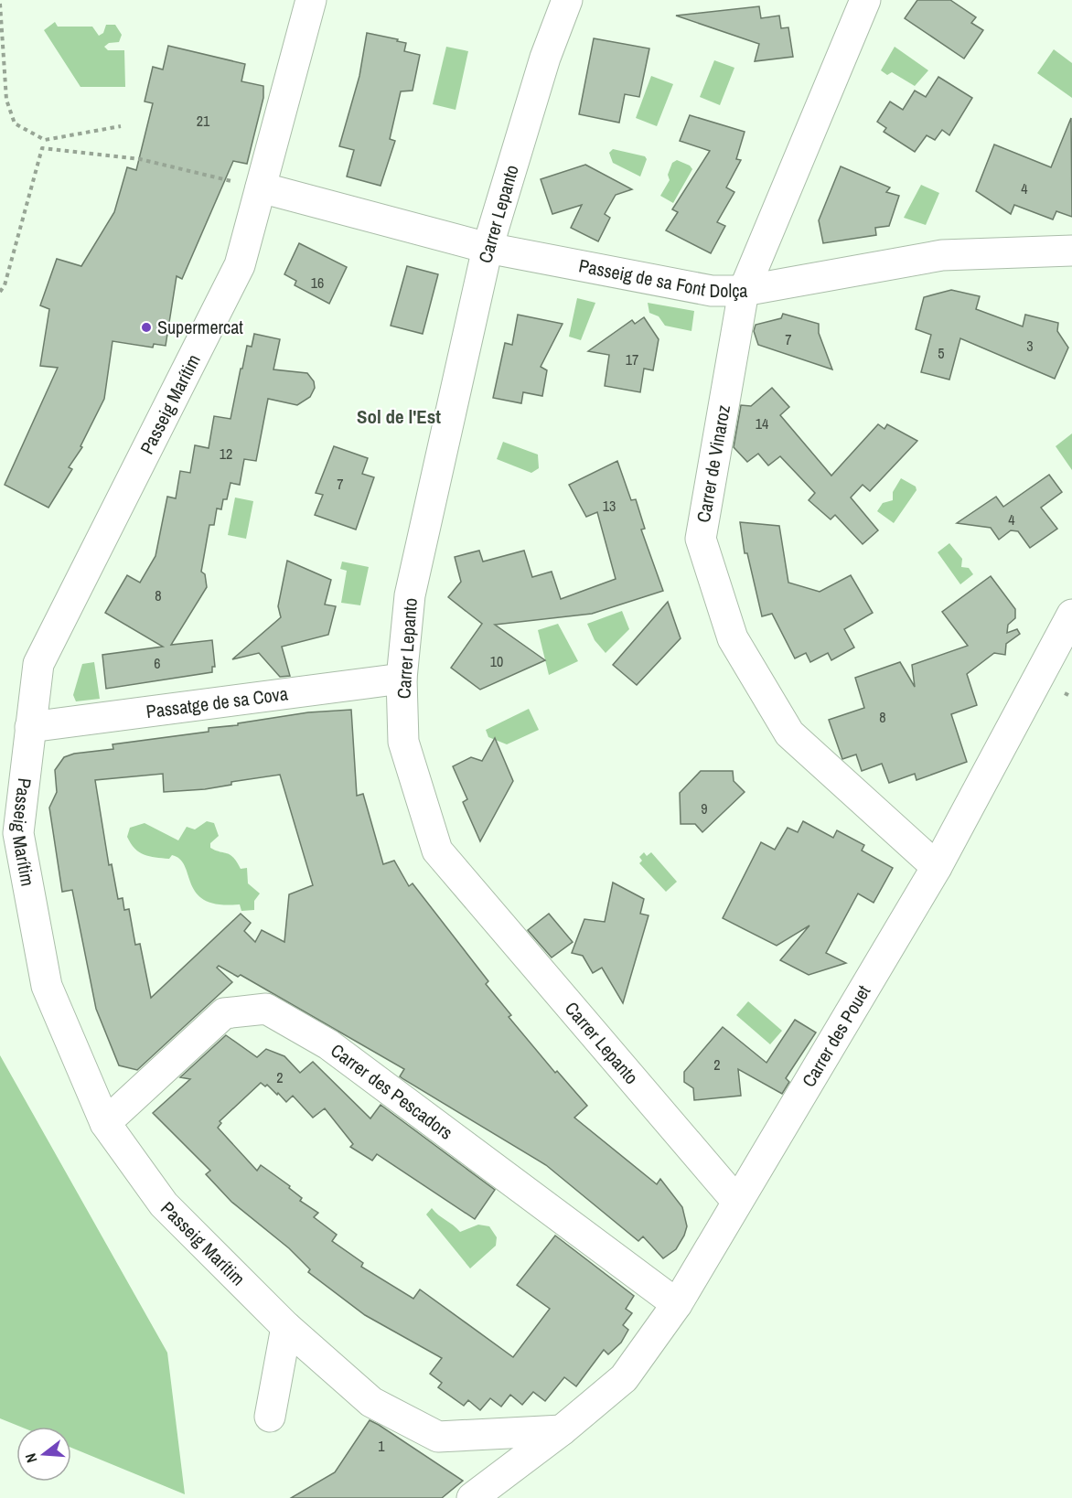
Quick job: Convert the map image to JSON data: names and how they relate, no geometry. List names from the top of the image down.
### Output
{
  "streets": {
    "street": [
      "Carrer Lepanto",
      "Passeig de sa Font Dolça",
      "Passeig Marítim",
      "Carrer de Vinaroz",
      "Passatge de sa Cova",
      "Carrer des Pouet",
      "Carrer des Pescadors"
    ]
  },
  "crossings": [
    ["Carrer Lepanto", "Passeig de sa Font Dolça"],
    ["Carrer Lepanto", "Passatge de sa Cova"],
    ["Carrer Lepanto", "Carrer des Pouet"],
    ["Passeig de sa Font Dolça", "Passeig Marítim"],
    ["Passeig de sa Font Dolça", "Carrer de Vinaroz"],
    ["Passeig Marítim", "Passatge de sa Cova"],
    ["Passeig Marítim", "Carrer des Pouet"],
    ["Passeig Marítim", "Carrer des Pescadors"],
    ["Carrer de Vinaroz", "Carrer des Pouet"],
    ["Carrer des Pouet", "Carrer des Pescadors"]
  ],
  "districts": ["Sol de l'Est"],
  "places": ["Supermercat"],
  "house_numbers": [
    "21",
    "4",
    "16",
    "7",
    "3",
    "5",
    "17",
    "14",
    "12",
    "7",
    "13",
    "4",
    "8",
    "10",
    "6",
    "8",
    "9",
    "2",
    "2",
    "1"
  ],
  "north": "left"
}
